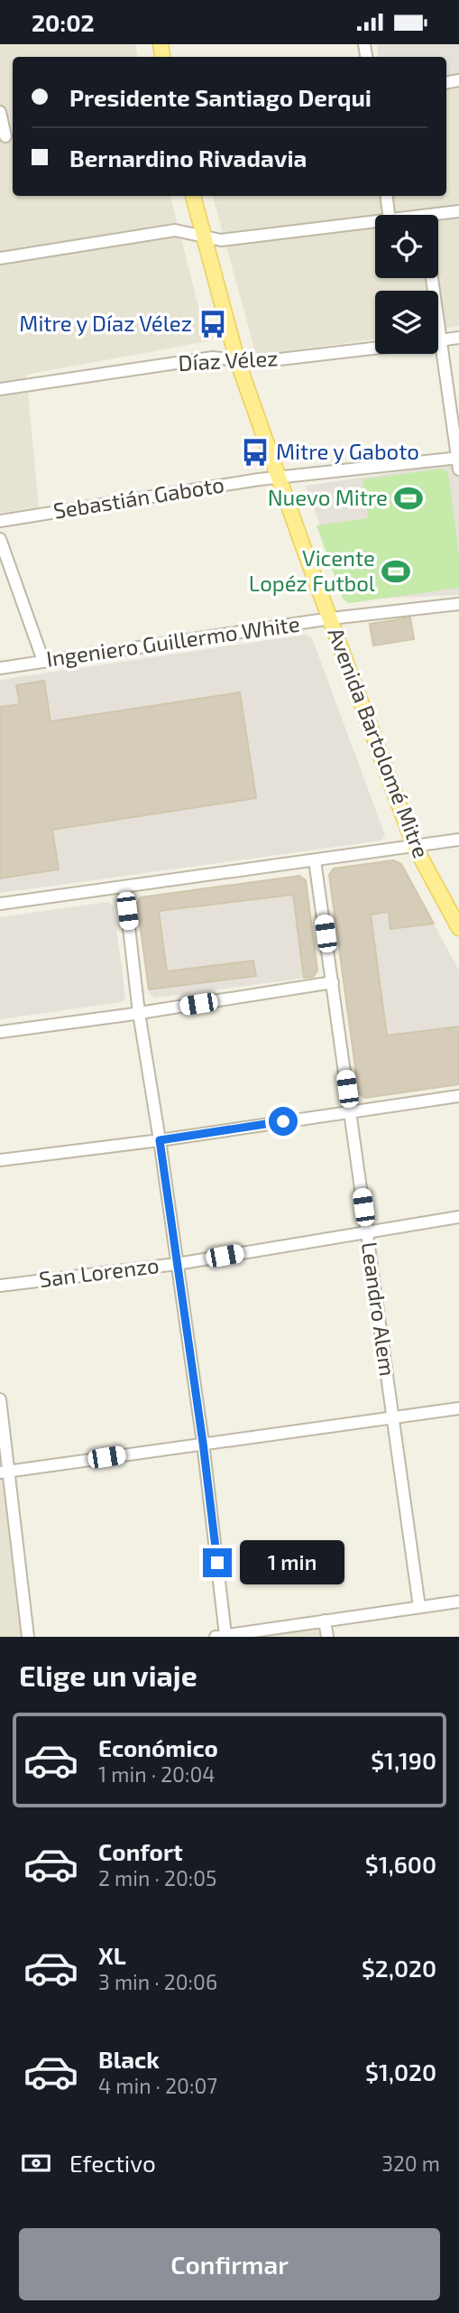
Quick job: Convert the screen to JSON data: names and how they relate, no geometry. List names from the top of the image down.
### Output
{
  "streets": {
    "main road": ["Avenida Bartolomé Mitre"],
    "street": [
      "Díaz Vélez",
      "Sebastián Gaboto",
      "Ingeniero Guillermo White",
      "San Lorenzo",
      "Leandro Alem"
    ]
  },
  "crossings": [
    ["Díaz Vélez", "Avenida Bartolomé Mitre"],
    ["Sebastián Gaboto", "Avenida Bartolomé Mitre"],
    ["Ingeniero Guillermo White", "Avenida Bartolomé Mitre"],
    ["San Lorenzo", "Leandro Alem"]
  ],
  "places": {
    "bus stop": ["Mitre y Díaz Vélez", "Mitre y Gaboto"],
    "sports": ["Nuevo Mitre", "Vicente Lopéz Futbol"]
  },
  "page": {
    "status": "20:02",
    "banner": ["Presidente Santiago Derqui", "Bernardino Rivadavia"],
    "bubble": "1 min",
    "heading": "Elige un viaje",
    "list": [
      {
        "name": "Económico",
        "note": "1 min · 20:04",
        "value": "$1,190"
      },
      {
        "name": "Confort",
        "note": "2 min · 20:05",
        "value": "$1,600"
      },
      {
        "name": "XL",
        "note": "3 min · 20:06",
        "value": "$2,020"
      },
      {
        "name": "Black",
        "note": "4 min · 20:07",
        "value": "$1,020"
      }
    ],
    "pay": ["Efectivo", "320 m"],
    "buttons": "Confirmar"
  }
}
